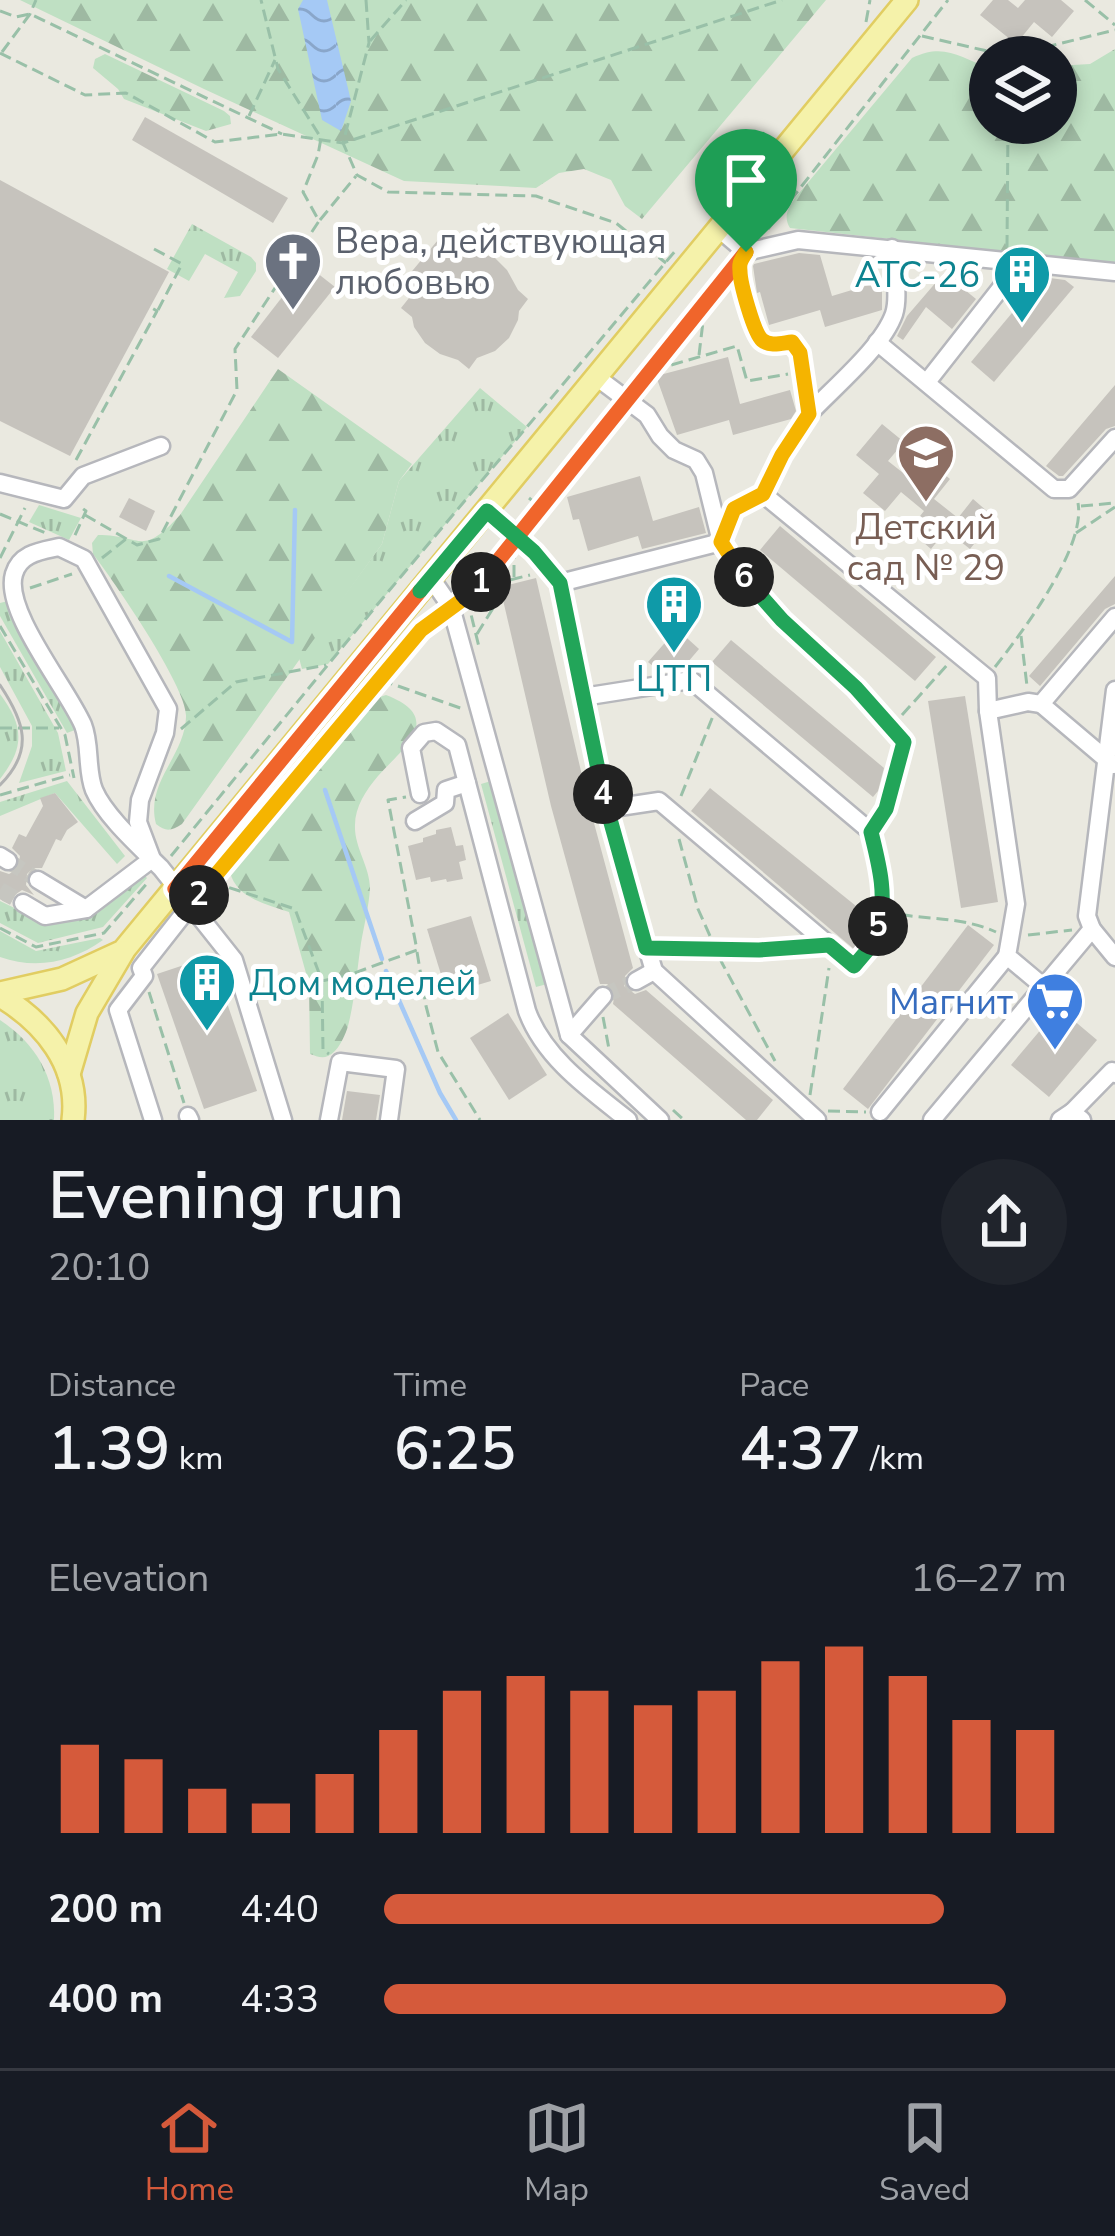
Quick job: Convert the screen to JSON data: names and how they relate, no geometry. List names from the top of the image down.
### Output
{
  "places": {
    "church": ["Вера, действующая любовью"],
    "building": ["АТС-26", "ЦТП", "Дом моделей"],
    "school or university": ["Детский сад № 29"],
    "supermarket": ["Магнит"]
  },
  "page": {
    "pins": [
      "6",
      "1",
      "4",
      "2",
      "5"
    ],
    "heading": ["Evening run", "20:10"],
    "stats": [
      ["Distance", "1.39 km"],
      ["Time", "6:25"],
      ["Pace", "4:37 /km"]
    ],
    "chart": ["Elevation", "16–27 m"],
    "list": [
      {
        "name": "200 m",
        "note": "4:40"
      },
      {
        "name": "400 m",
        "note": "4:33"
      }
    ],
    "tabs": ["Home", "Map", "Saved"]
  }
}
